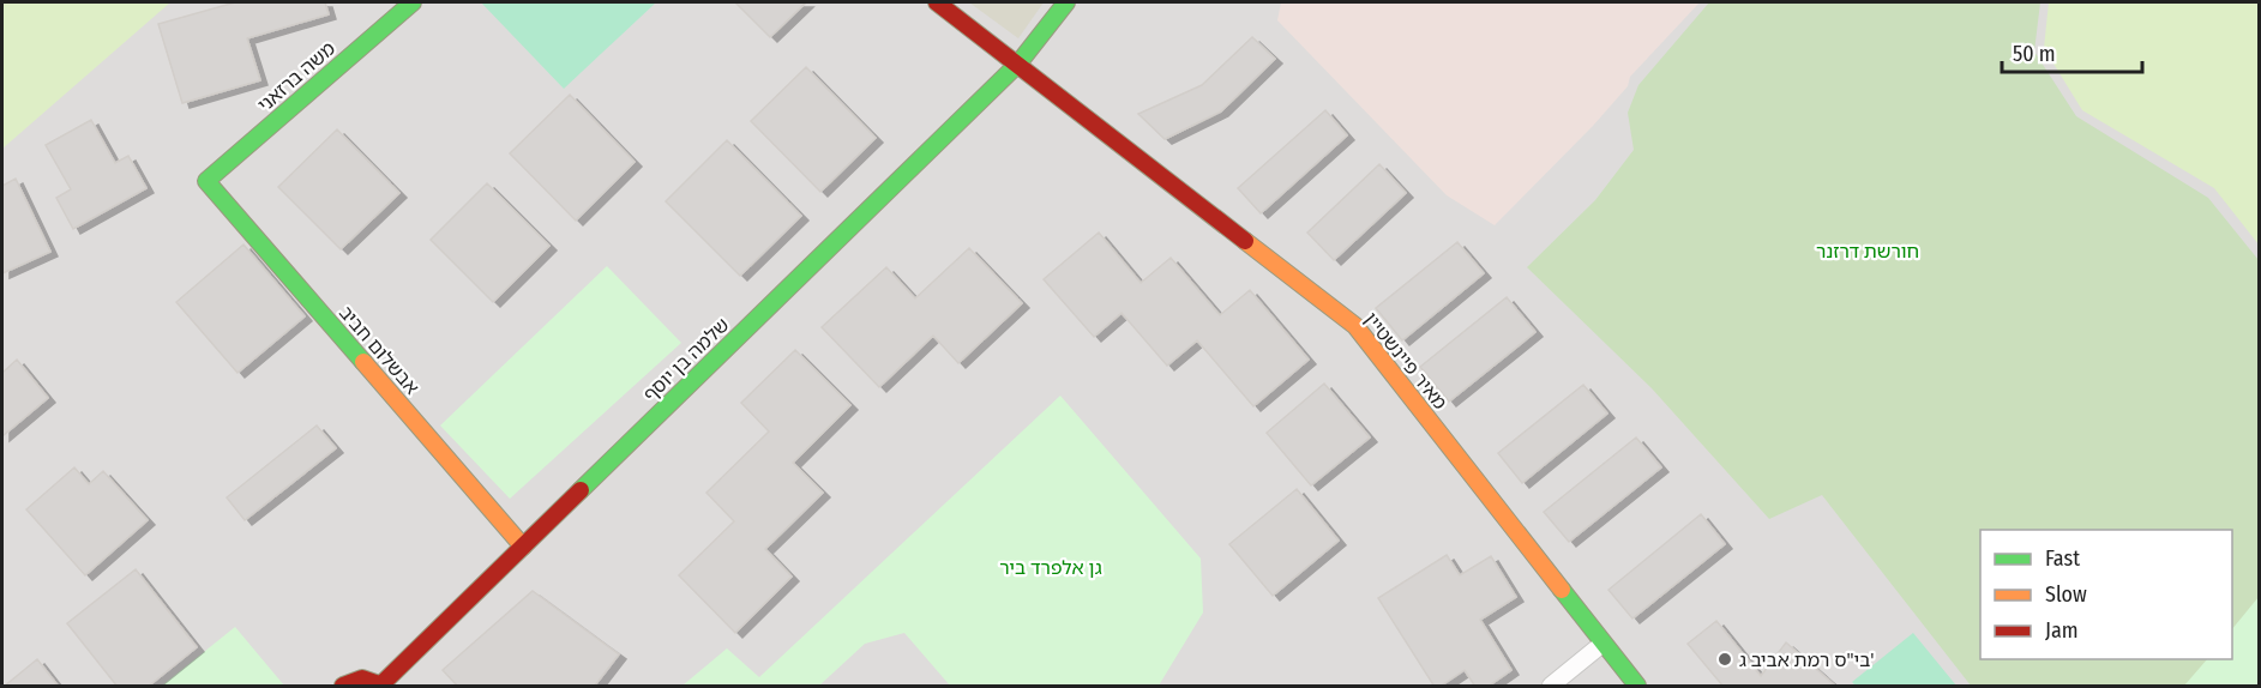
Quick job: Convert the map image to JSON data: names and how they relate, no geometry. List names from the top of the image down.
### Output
{
  "streets": {
    "street": [
      "משה ברזאני",
      "אבשלום חביב",
      "שלמה בן יוסף",
      "מאיר פיינשטיין"
    ]
  },
  "crossings": [
    ["משה ברזאני", "אבשלום חביב"],
    ["אבשלום חביב", "שלמה בן יוסף"],
    ["שלמה בן יוסף", "מאיר פיינשטיין"]
  ],
  "parks": ["חורשת דרזנר", "גן אלפרד ביר"],
  "places": ["בי\"ס רמת אביב ג'"],
  "legend": ["Fast", "Slow", "Jam"],
  "scale_bar": "50 m"
}
